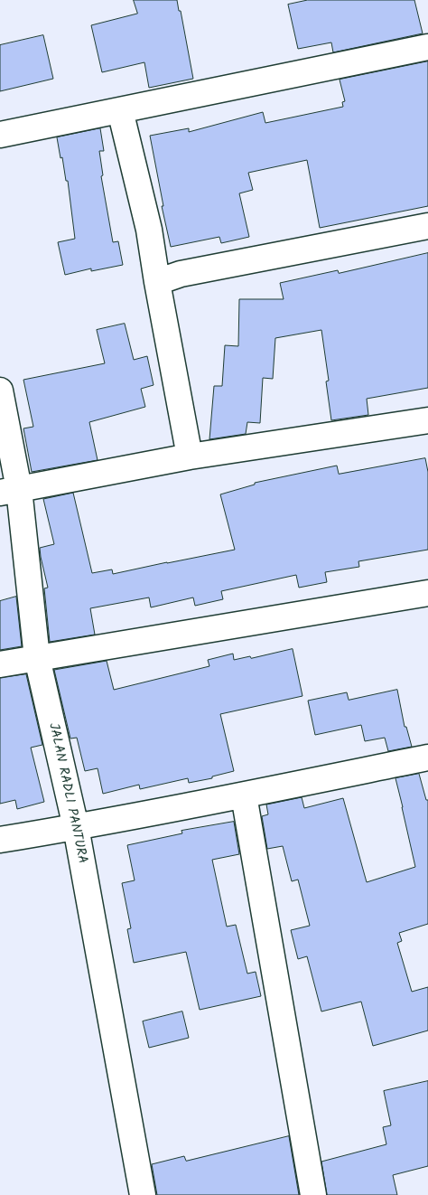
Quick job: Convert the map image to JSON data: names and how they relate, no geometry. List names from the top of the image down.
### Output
{
  "streets": {
    "street": ["JALAN RADLI PANTURA"]
  }
}
